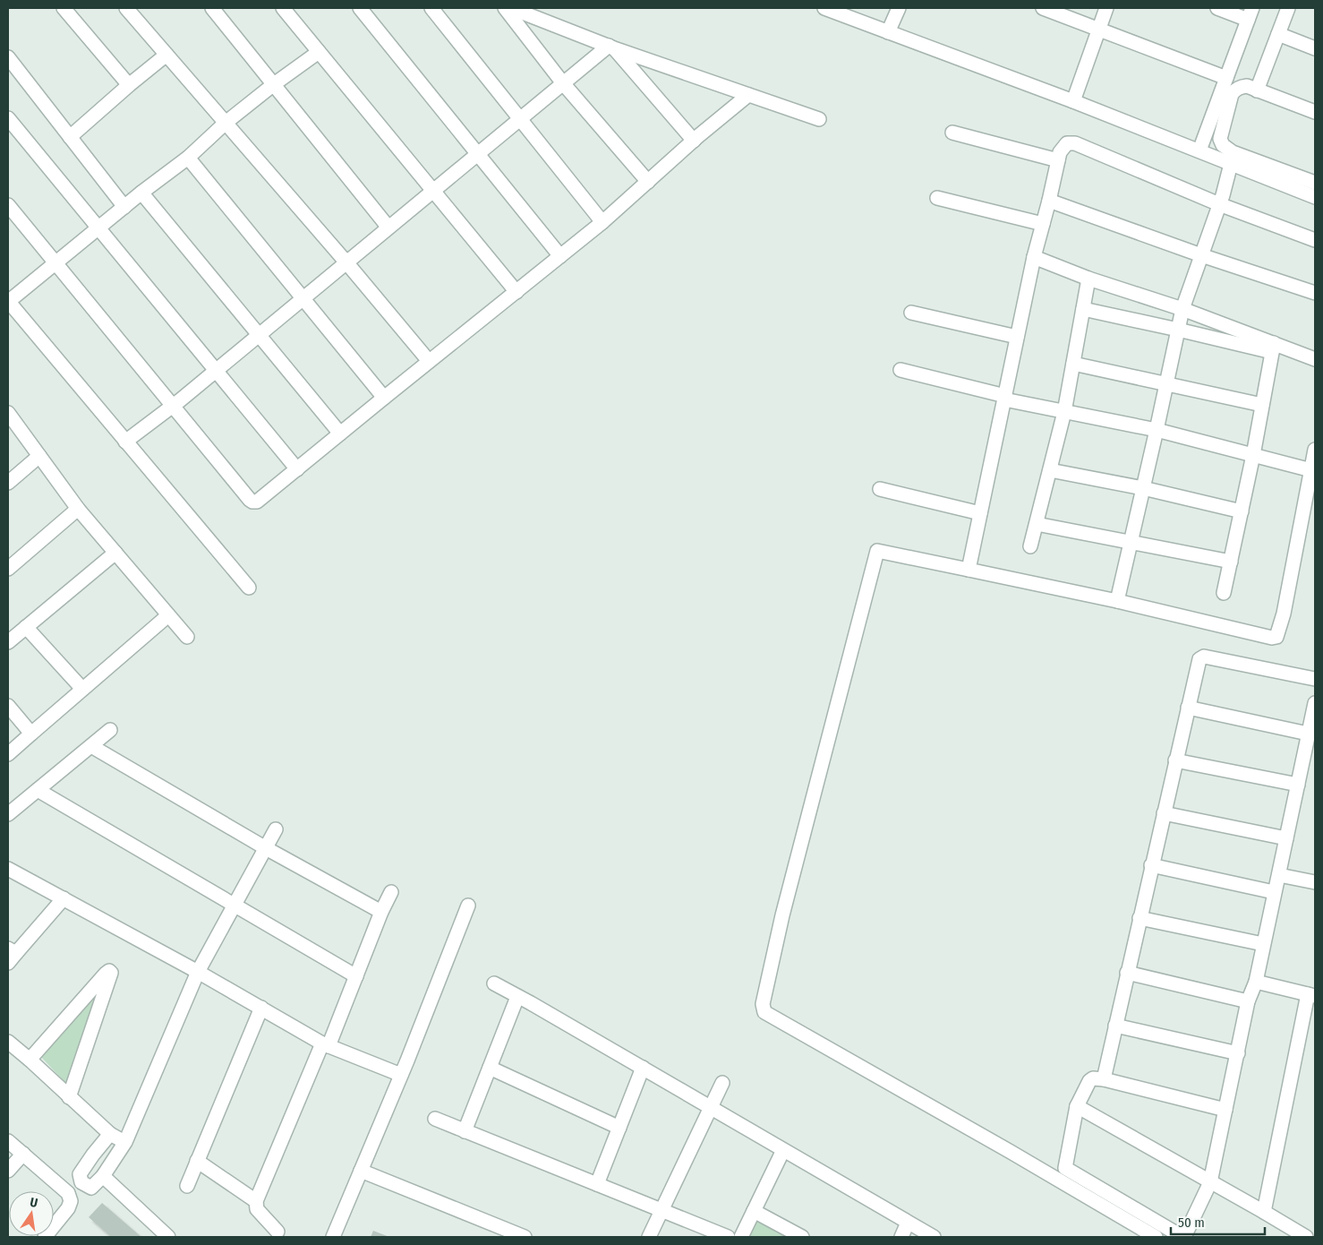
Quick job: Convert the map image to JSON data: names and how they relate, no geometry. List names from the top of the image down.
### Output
{
  "scale_bar": "50 m",
  "north": "top"
}
